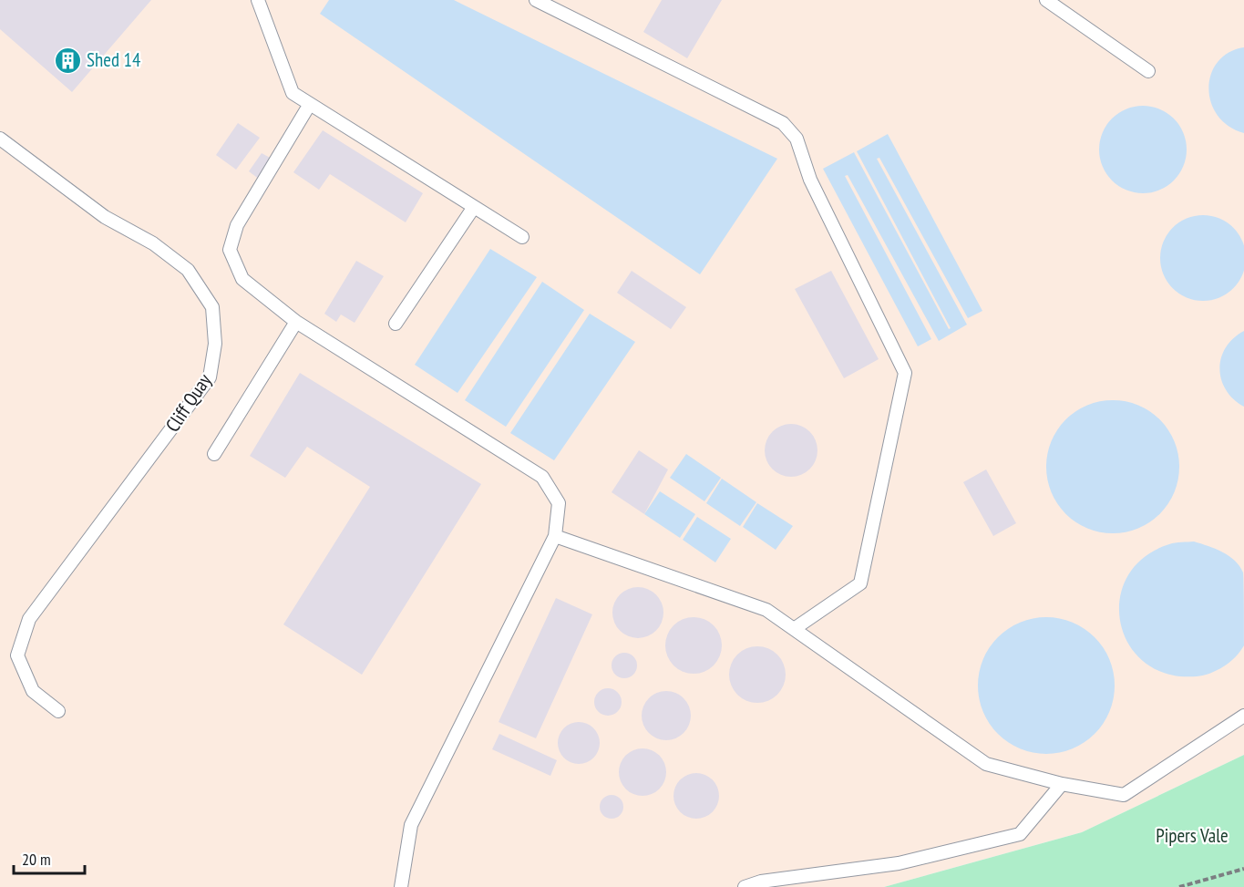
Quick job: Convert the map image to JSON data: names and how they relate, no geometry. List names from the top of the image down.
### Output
{
  "streets": {
    "lane": ["Cliff Quay"]
  },
  "parks": ["Pipers Vale"],
  "places": {
    "building": ["Shed 14"]
  },
  "scale_bar": "20 m"
}
